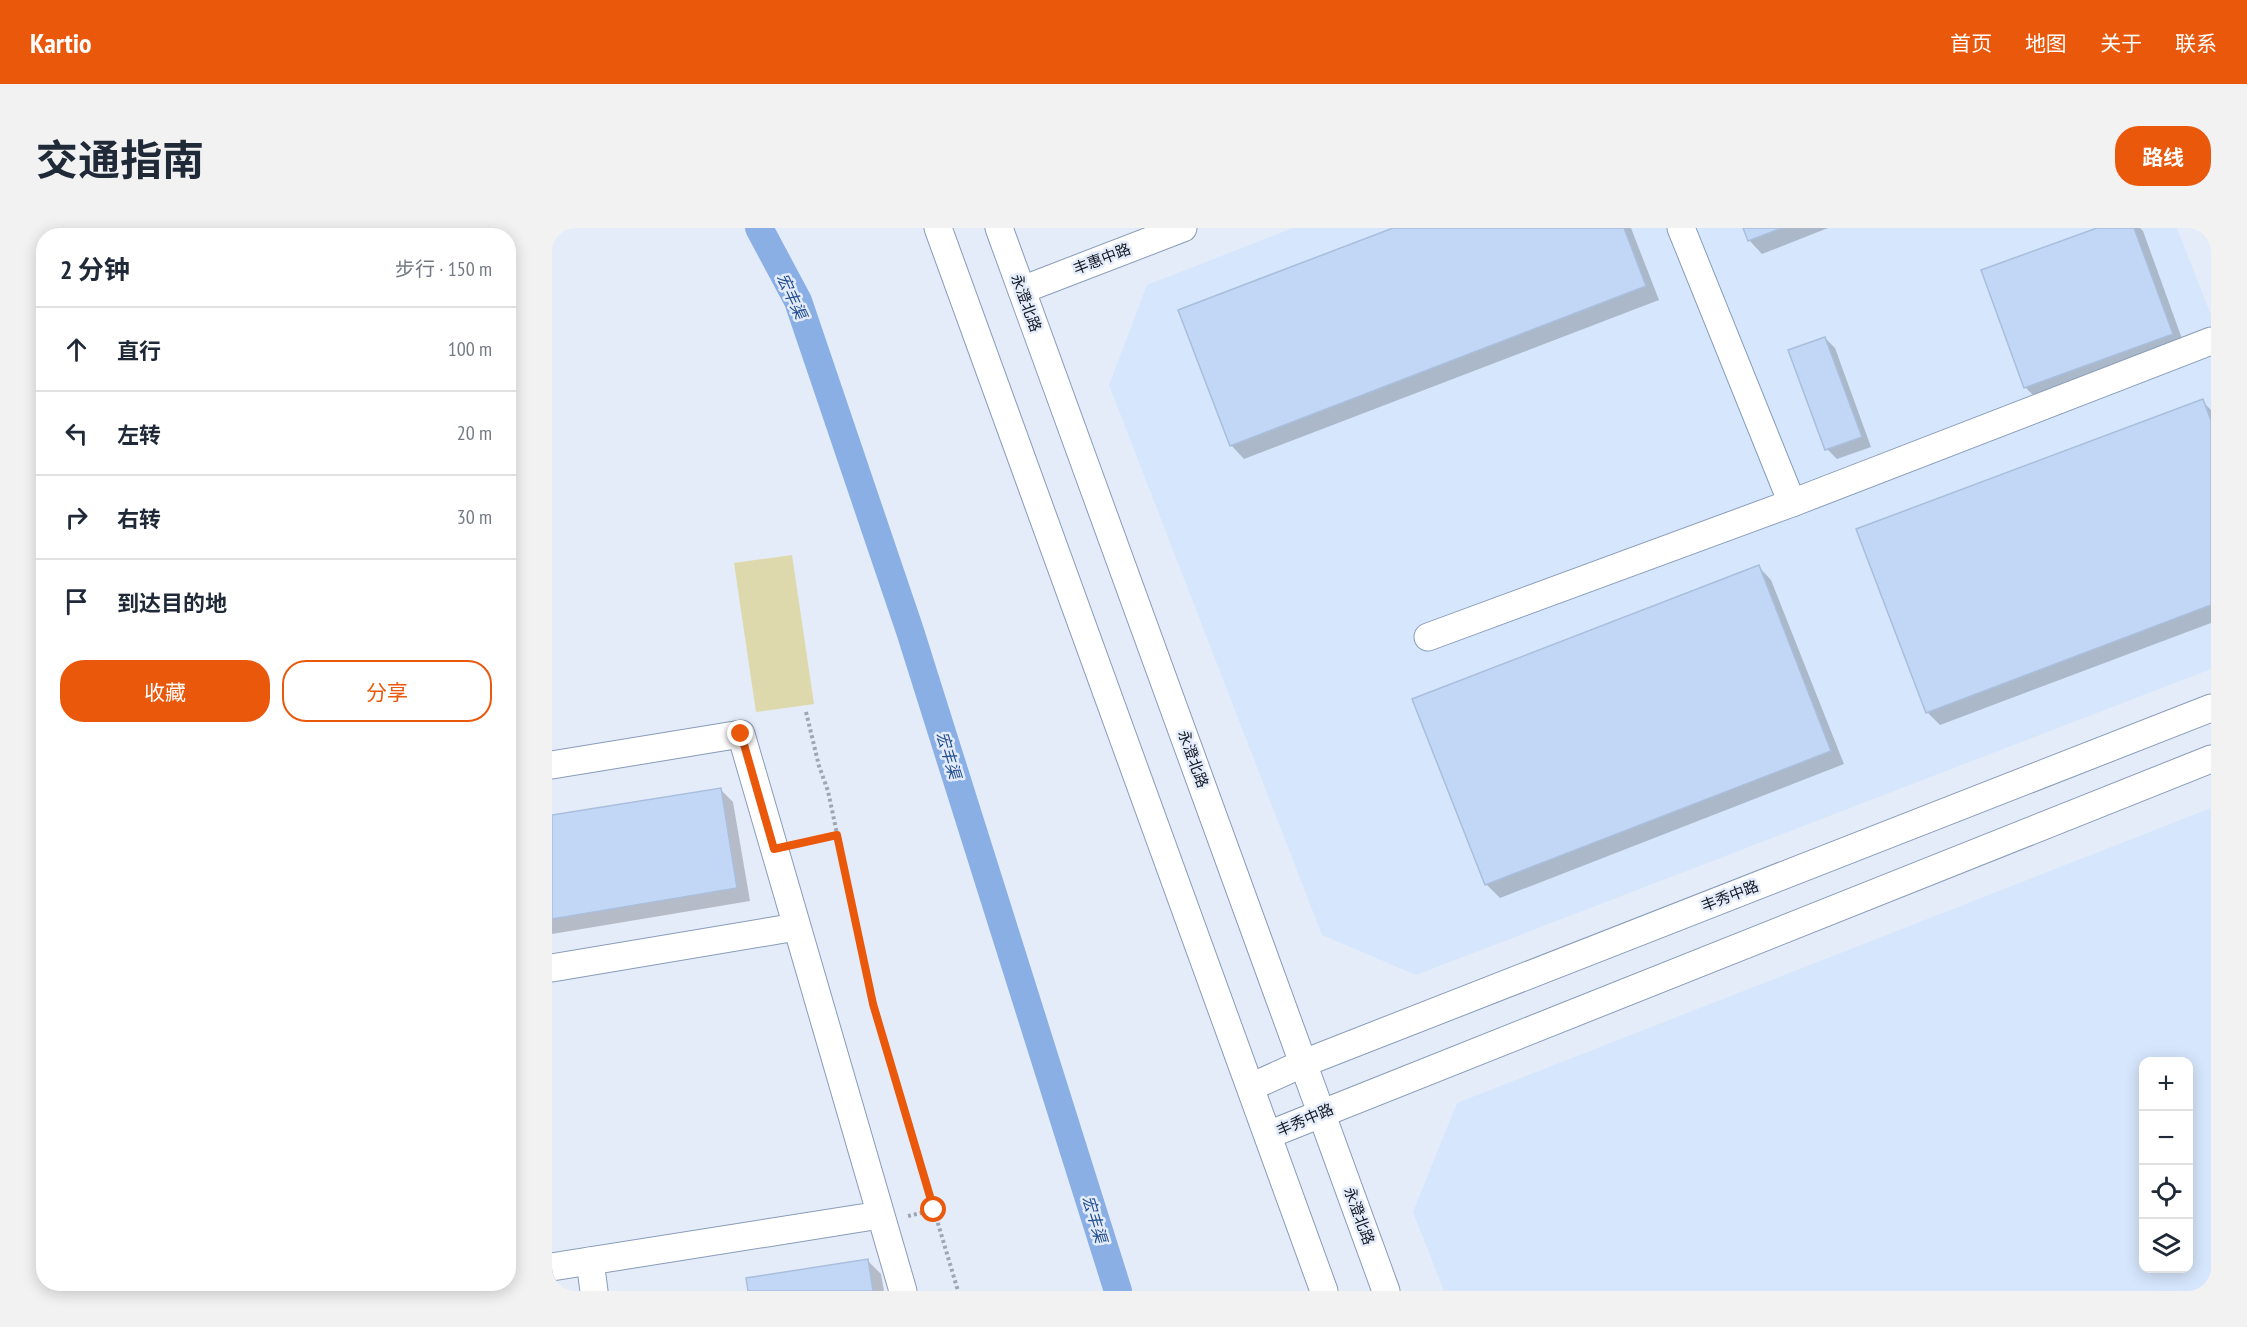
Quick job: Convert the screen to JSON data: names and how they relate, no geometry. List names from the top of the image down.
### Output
{
  "streets": {
    "street": ["丰惠中路", "永澄北路", "丰秀中路"]
  },
  "crossings": [
    ["丰惠中路", "永澄北路"],
    ["永澄北路", "丰秀中路"]
  ],
  "water": ["宏丰渠"],
  "page": {
    "header": "Kartio",
    "nav": [
      "首页",
      "地图",
      "关于",
      "联系"
    ],
    "title": "交通指南",
    "buttons": [
      "路线",
      ["收藏", "分享"]
    ],
    "heading": ["2 分钟", "步行 · 150 m"],
    "list": [
      ["直行", "100 m"],
      ["左转", "20 m"],
      ["右转", "30 m"],
      "到达目的地"
    ],
    "map_buttons": ["+", "−"]
  }
}
